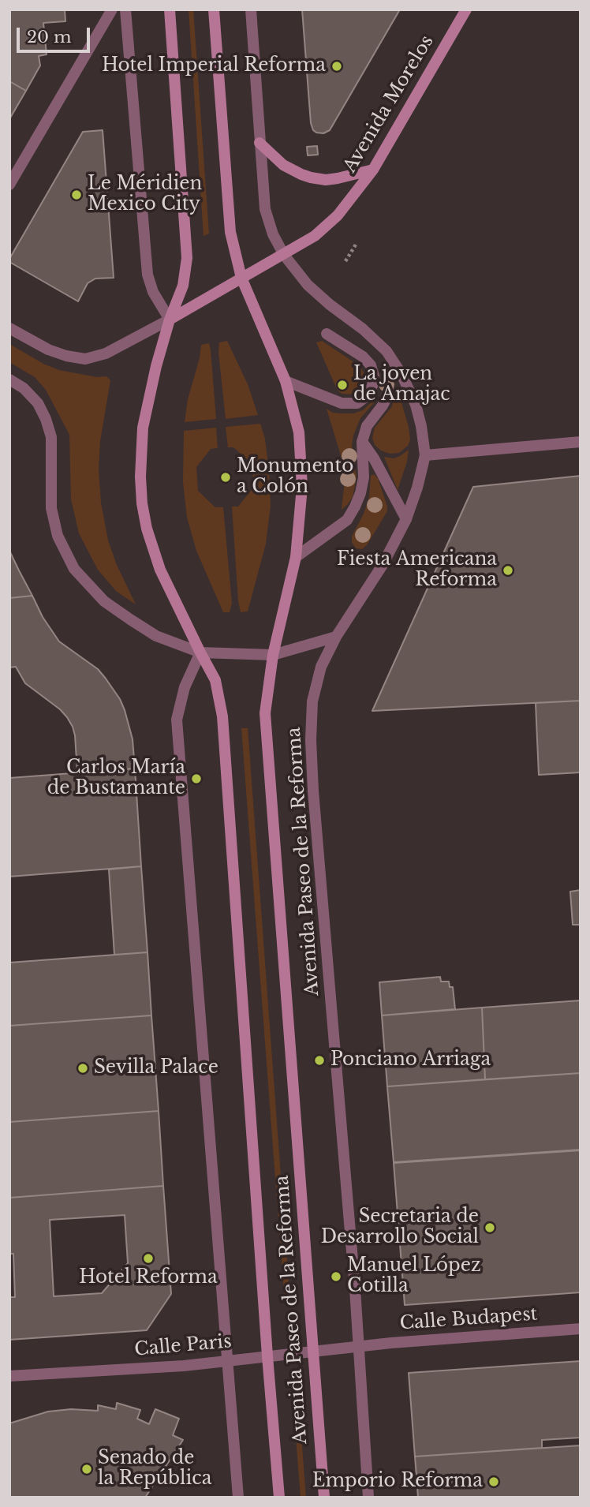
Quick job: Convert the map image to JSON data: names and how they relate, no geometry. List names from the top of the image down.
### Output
{
  "streets": {
    "main road": ["Avenida Morelos", "Avenida Paseo de la Reforma"],
    "street": ["Calle Budapest", "Calle Paris"]
  },
  "crossings": [
    ["Avenida Morelos", "Avenida Paseo de la Reforma"],
    ["Avenida Paseo de la Reforma", "Calle Budapest"],
    ["Avenida Paseo de la Reforma", "Calle Paris"],
    ["Calle Budapest", "Calle Paris"]
  ],
  "places": [
    "Hotel Imperial Reforma",
    "Le Méridien Mexico City",
    "La joven de Amajac",
    "Monumento a Colón",
    "Fiesta Americana Reforma",
    "Carlos María de Bustamante",
    "Ponciano Arriaga",
    "Sevilla Palace",
    "Secretaria de Desarrollo Social",
    "Hotel Reforma",
    "Manuel López Cotilla",
    "Senado de la República",
    "Emporio Reforma"
  ],
  "scale_bar": "20 m"
}
